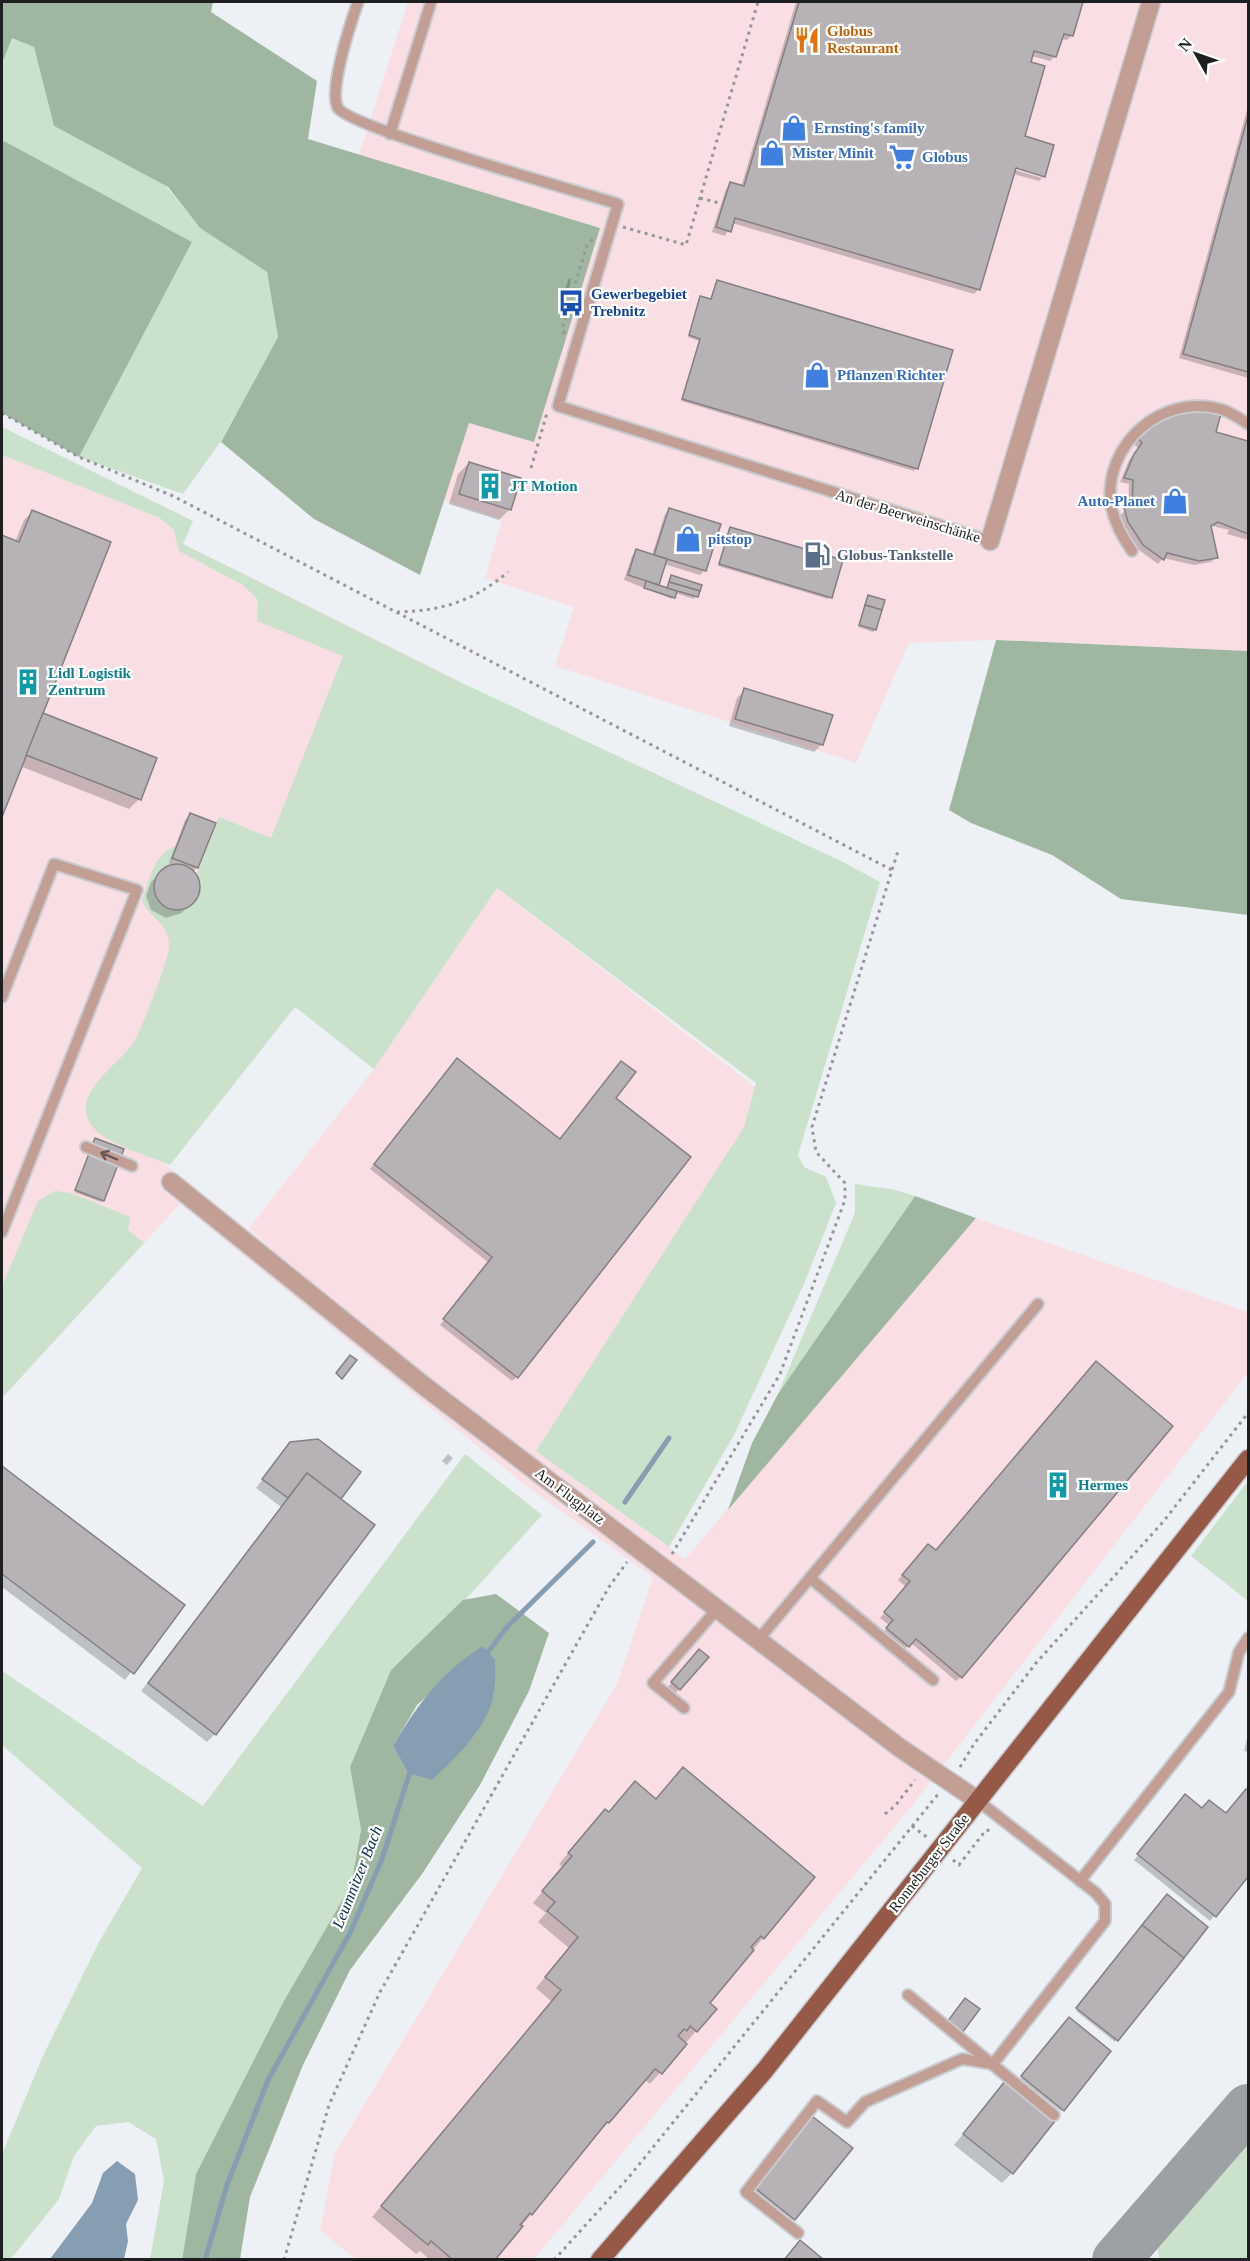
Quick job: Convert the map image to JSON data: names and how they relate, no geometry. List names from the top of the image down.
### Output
{
  "streets": {
    "main road": ["Ronneburger Straße"],
    "street": ["An der Beerweinschänke", "Am Flugplatz"]
  },
  "crossings": [
    ["Am Flugplatz", "Ronneburger Straße"]
  ],
  "water": ["Leumnitzer Bach"],
  "places": {
    "restaurant": ["Globus Restaurant"],
    "shop": [
      "Ernsting's family",
      "Mister Minit",
      "Pflanzen Richter",
      "Auto-Planet",
      "pitstop"
    ],
    "supermarket": ["Globus"],
    "bus stop": ["Gewerbegebiet Trebnitz"],
    "building": ["JT Motion", "Lidl Logistik Zentrum", "Hermes"],
    "fuel station": ["Globus-Tankstelle"]
  },
  "north": "top left"
}
